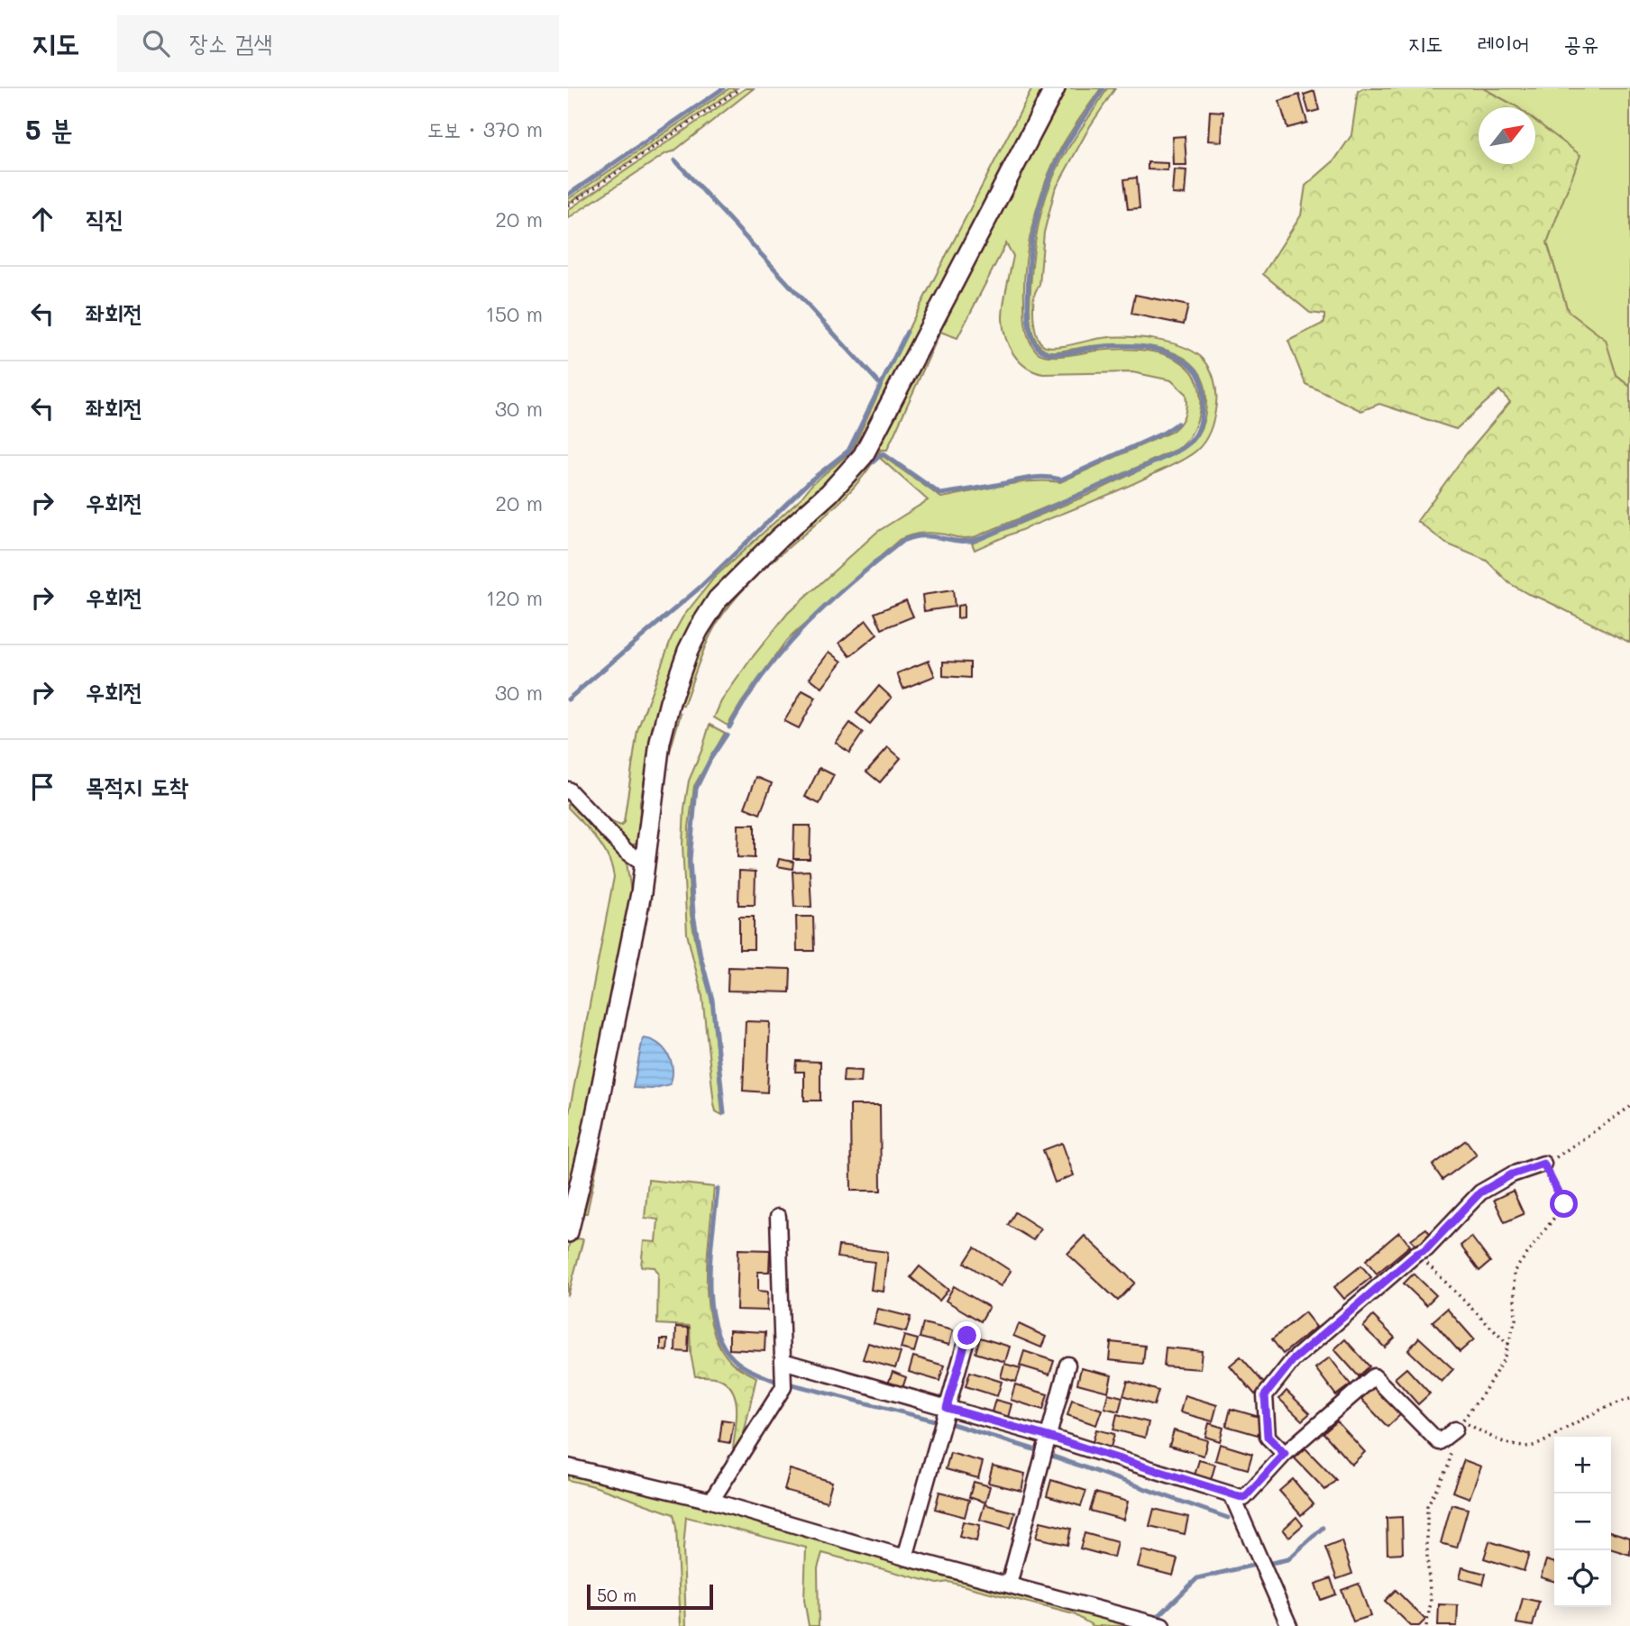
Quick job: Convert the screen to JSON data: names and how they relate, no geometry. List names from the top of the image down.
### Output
{
  "scale_bar": "50 m",
  "north": "top right",
  "page": {
    "header": "지도",
    "search": "장소 검색",
    "nav": ["지도", "레이어", "공유"],
    "heading": ["5 분", "도보 · 370 m"],
    "list": [
      ["직진", "20 m"],
      ["좌회전", "150 m"],
      ["좌회전", "30 m"],
      ["우회전", "20 m"],
      ["우회전", "120 m"],
      ["우회전", "30 m"],
      "목적지 도착"
    ],
    "map_buttons": ["+", "−"],
    "scale": "50 m"
  }
}
